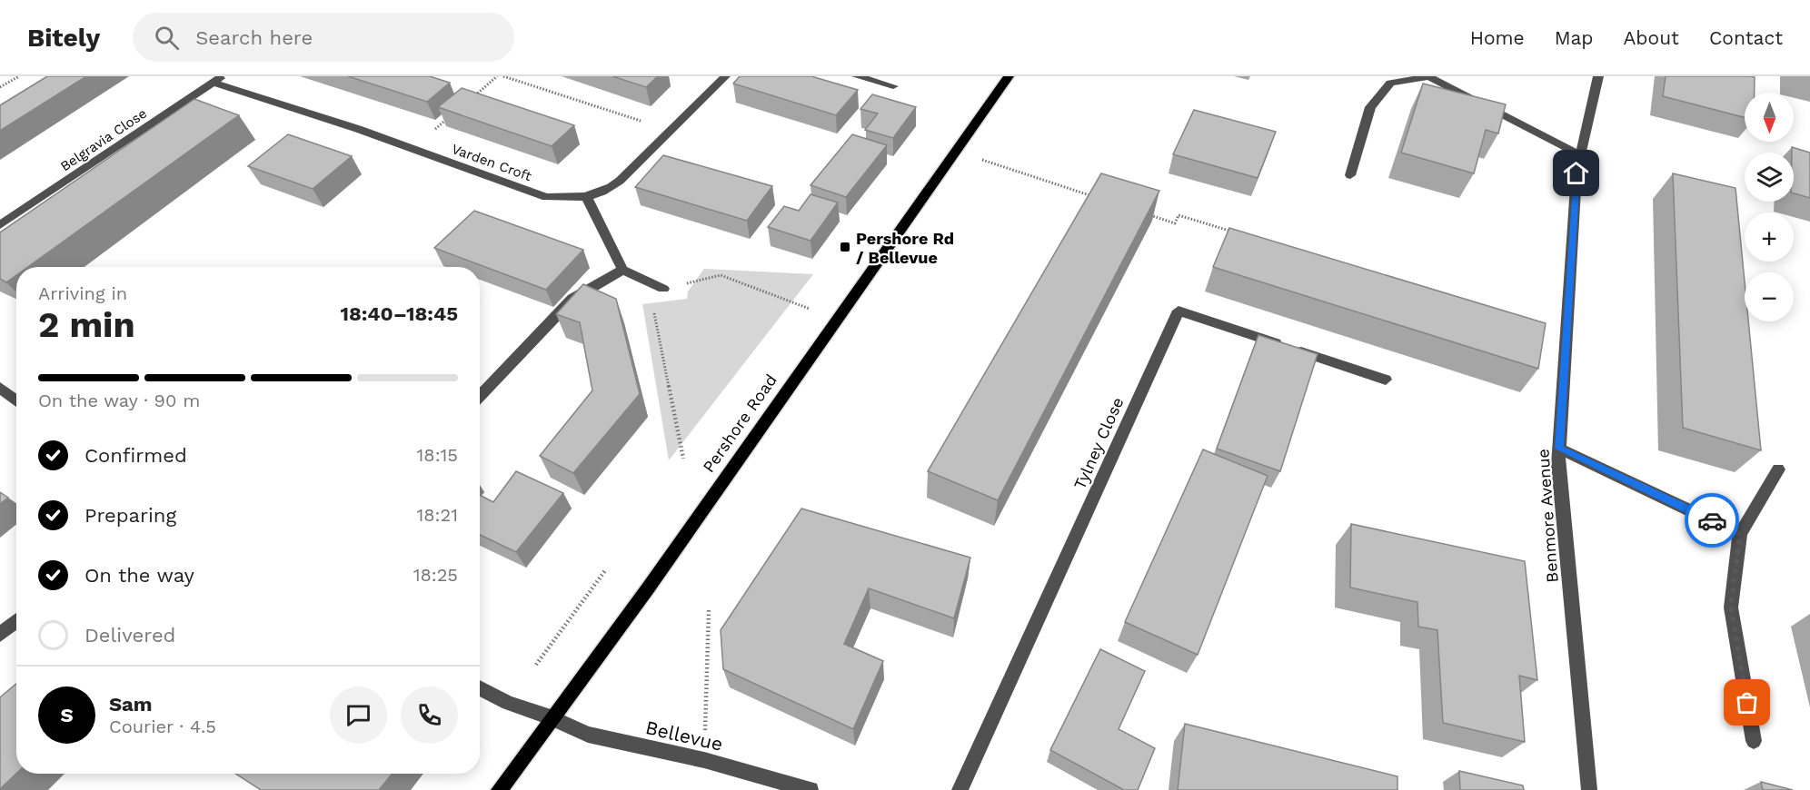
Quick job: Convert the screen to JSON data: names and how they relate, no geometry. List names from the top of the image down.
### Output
{
  "streets": {
    "main road": ["Pershore Road"],
    "street": [
      "Belgravia Close",
      "Varden Croft",
      "Tylney Close",
      "Benmore Avenue",
      "Bellevue"
    ]
  },
  "crossings": [
    ["Belgravia Close", "Varden Croft"],
    ["Pershore Road", "Bellevue"]
  ],
  "places": {
    "transit": ["Pershore Rd / Bellevue"]
  },
  "north": "bottom",
  "page": {
    "header": "Bitely",
    "search": "Search here",
    "nav": [
      "Home",
      "Map",
      "About",
      "Contact"
    ],
    "map_buttons": ["+", "−"],
    "heading": ["2 min", "Arriving in", "18:40–18:45"],
    "panel": ["Sam", "Courier · 4.5"],
    "bar": "On the way · 90 m",
    "list": [
      ["Confirmed", "18:15"],
      ["Preparing", "18:21"],
      ["On the way", "18:25"],
      "Delivered"
    ],
    "round": "S"
  }
}
